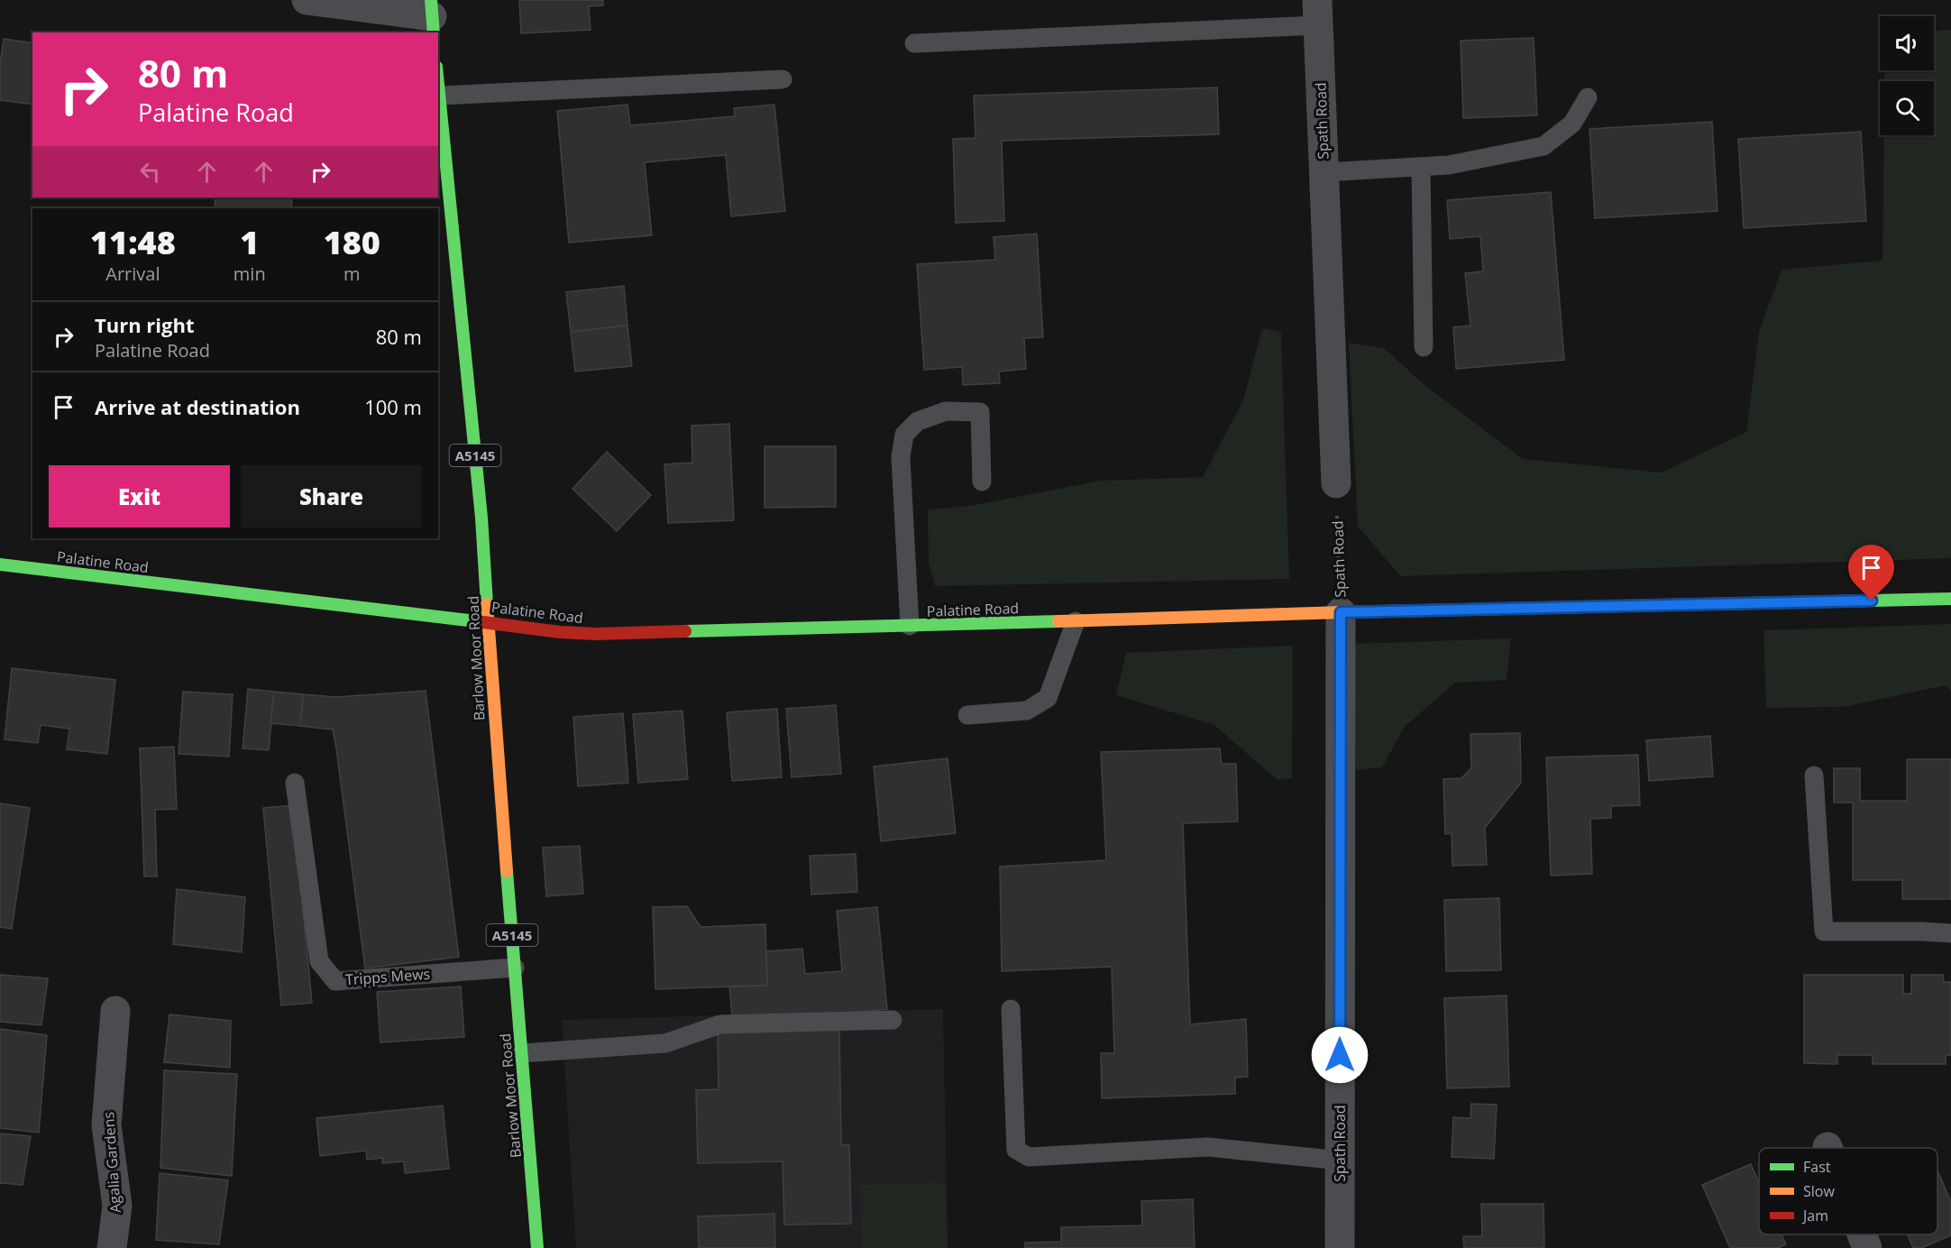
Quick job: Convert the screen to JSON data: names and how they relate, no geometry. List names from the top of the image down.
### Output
{
  "streets": {
    "main road": ["A5145", "Palatine Road", "Barlow Moor Road"],
    "street": ["Spath Road", "Agalia Gardens"],
    "lane": ["Tripps Mews"]
  },
  "crossings": [
    ["Spath Road", "Palatine Road"],
    ["Palatine Road", "Barlow Moor Road"],
    ["Barlow Moor Road", "Tripps Mews"]
  ],
  "legend": ["Fast", "Slow", "Jam"],
  "page": {
    "turn": ["80 m", "Palatine Road"],
    "eta": [
      "11:48",
      "Arrival",
      "1",
      "min",
      "180",
      "m"
    ],
    "list": [
      {
        "name": "Turn right",
        "note": "Palatine Road",
        "value": "80 m"
      },
      {
        "name": "Arrive at destination",
        "value": "100 m"
      }
    ],
    "buttons": ["Exit", "Share"]
  }
}
